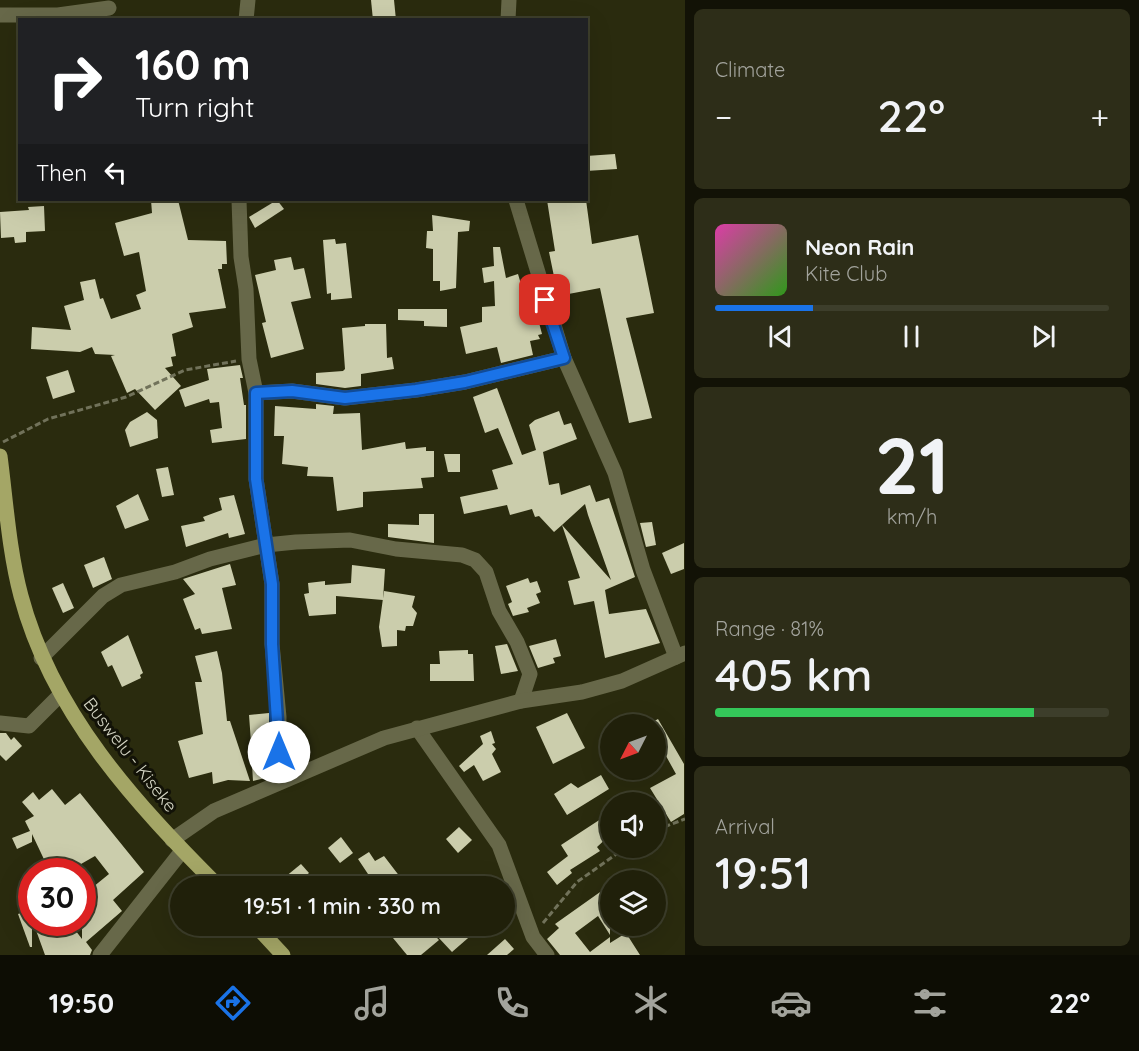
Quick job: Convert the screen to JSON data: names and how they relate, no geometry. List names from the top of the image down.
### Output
{
  "streets": {
    "main road": ["Buswelu - Kiseke"]
  },
  "north": "bottom left",
  "page": {
    "tile": [
      "Climate",
      ["21", "km/h"],
      ["Range · 81%", "405 km"],
      ["Arrival", "19:51"]
    ],
    "turn": ["160 m", "Turn right"],
    "heat": ["−", "22°", "+"],
    "then": "Then",
    "song": ["Neon Rain", "Kite Club"],
    "limit": "30",
    "trip": "19:51 · 1 min · 330 m",
    "tabs": ["19:50", "22°"]
  }
}
